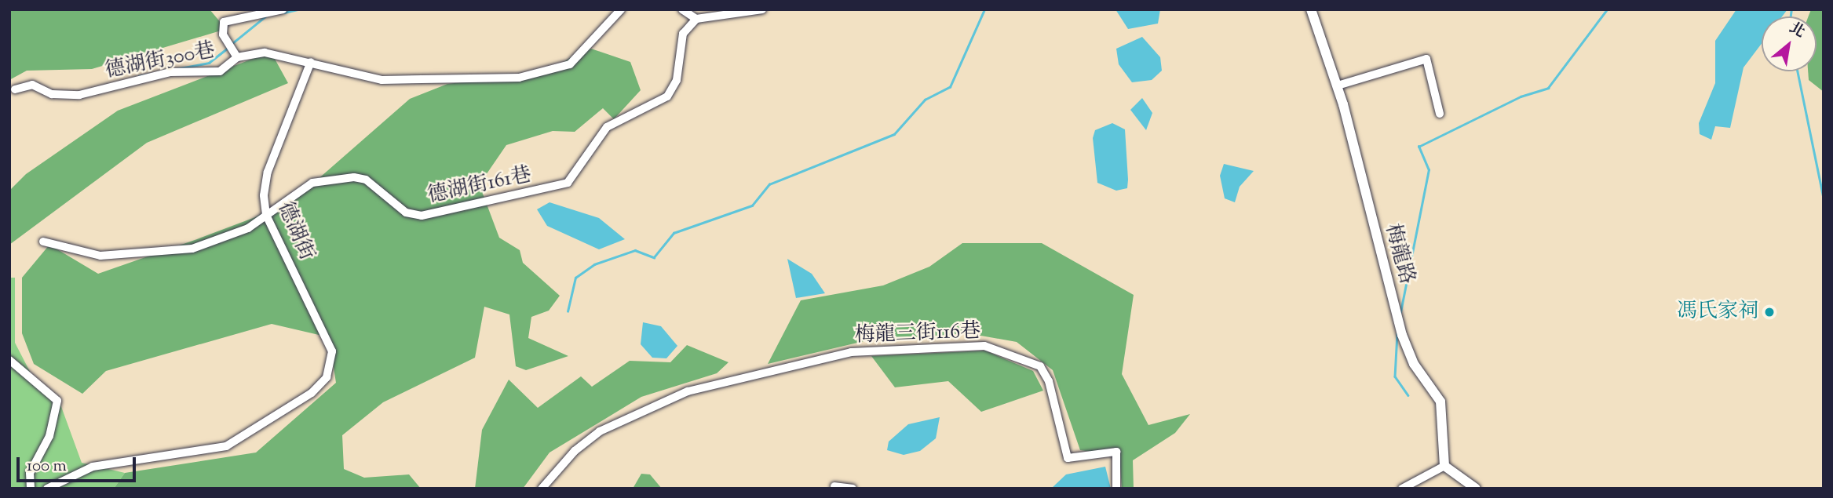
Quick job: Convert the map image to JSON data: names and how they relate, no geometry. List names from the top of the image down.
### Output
{
  "streets": {
    "street": [
      "德湖街300巷",
      "德湖街161巷",
      "德湖街",
      "梅龍路",
      "梅龍三街116巷"
    ]
  },
  "crossings": [
    ["德湖街300巷", "德湖街"],
    ["德湖街161巷", "德湖街"]
  ],
  "places": ["馮氏家祠"],
  "scale_bar": "100 m",
  "north": "top right"
}
